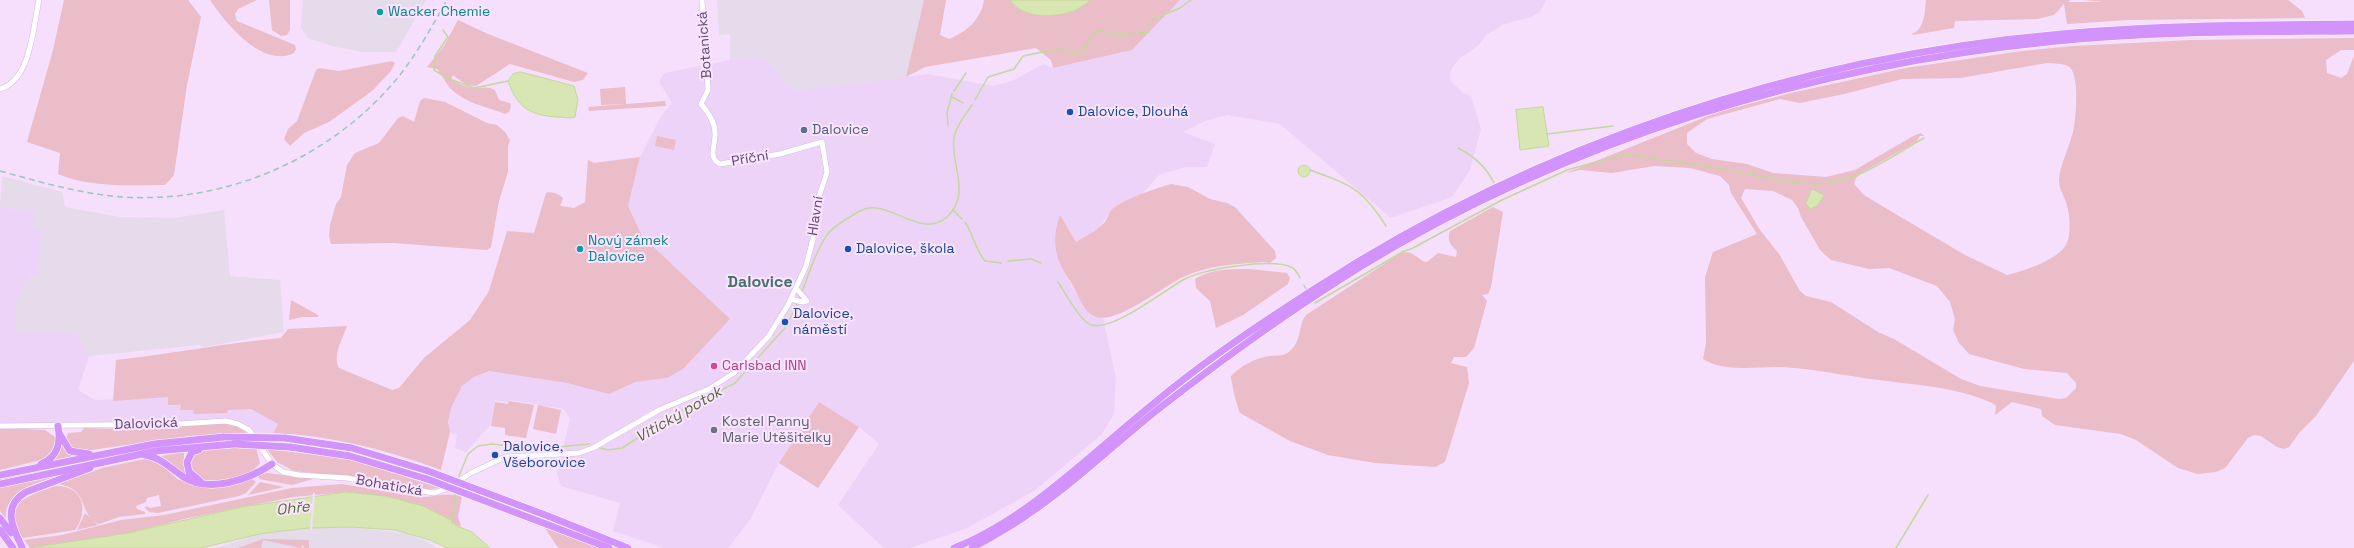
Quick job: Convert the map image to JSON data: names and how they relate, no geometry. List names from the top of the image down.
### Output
{
  "streets": {
    "street": [
      "Botanická",
      "Příční",
      "Hlavní",
      "Dalovická",
      "Bohatická"
    ]
  },
  "crossings": [
    ["Botanická", "Příční"],
    ["Příční", "Hlavní"],
    ["Hlavní", "Bohatická"],
    ["Dalovická", "Bohatická"]
  ],
  "districts": ["Dalovice"],
  "water": ["Vitický potok", "Ohře"],
  "places": [
    "Wacker Chemie",
    "Dalovice, Dlouhá",
    "Dalovice",
    "Nový zámek Dalovice",
    "Dalovice, škola",
    "Dalovice, náměstí",
    "Carlsbad INN",
    "Kostel Panny Marie Utěšitelky",
    "Dalovice, Všeborovice"
  ]
}
